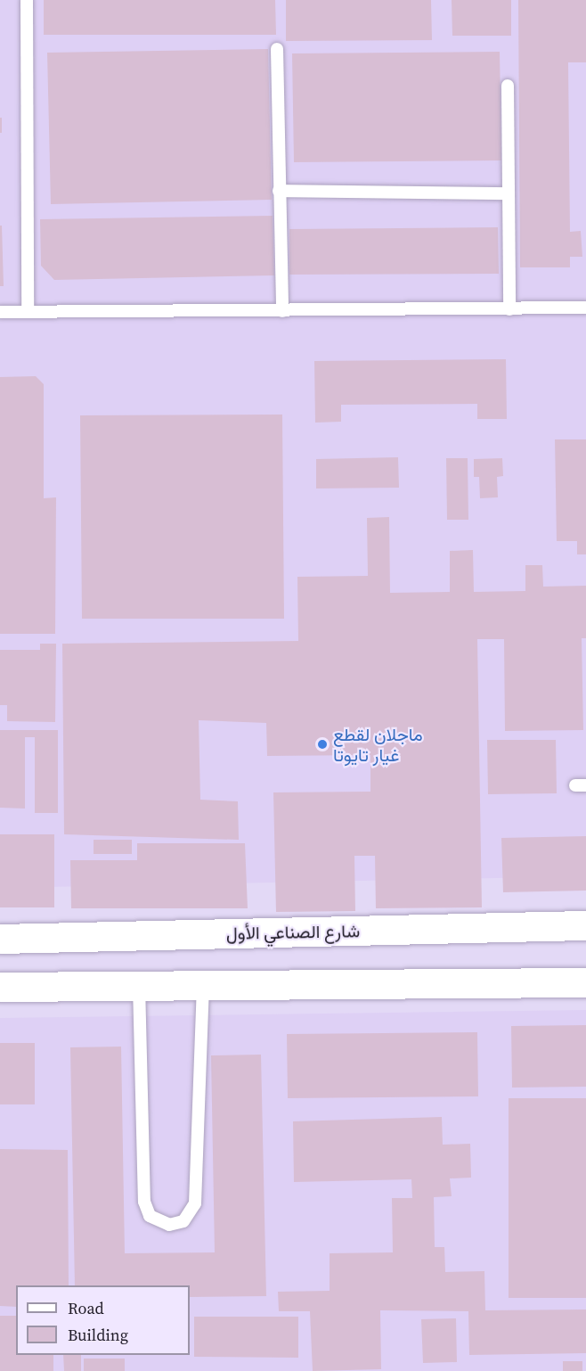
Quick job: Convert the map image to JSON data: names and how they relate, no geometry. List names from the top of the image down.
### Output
{
  "streets": {
    "main road": ["شارع الصناعي الأول"]
  },
  "places": ["ماجلان لقطع غيار تايوتا"],
  "legend": ["Road", "Building"]
}
